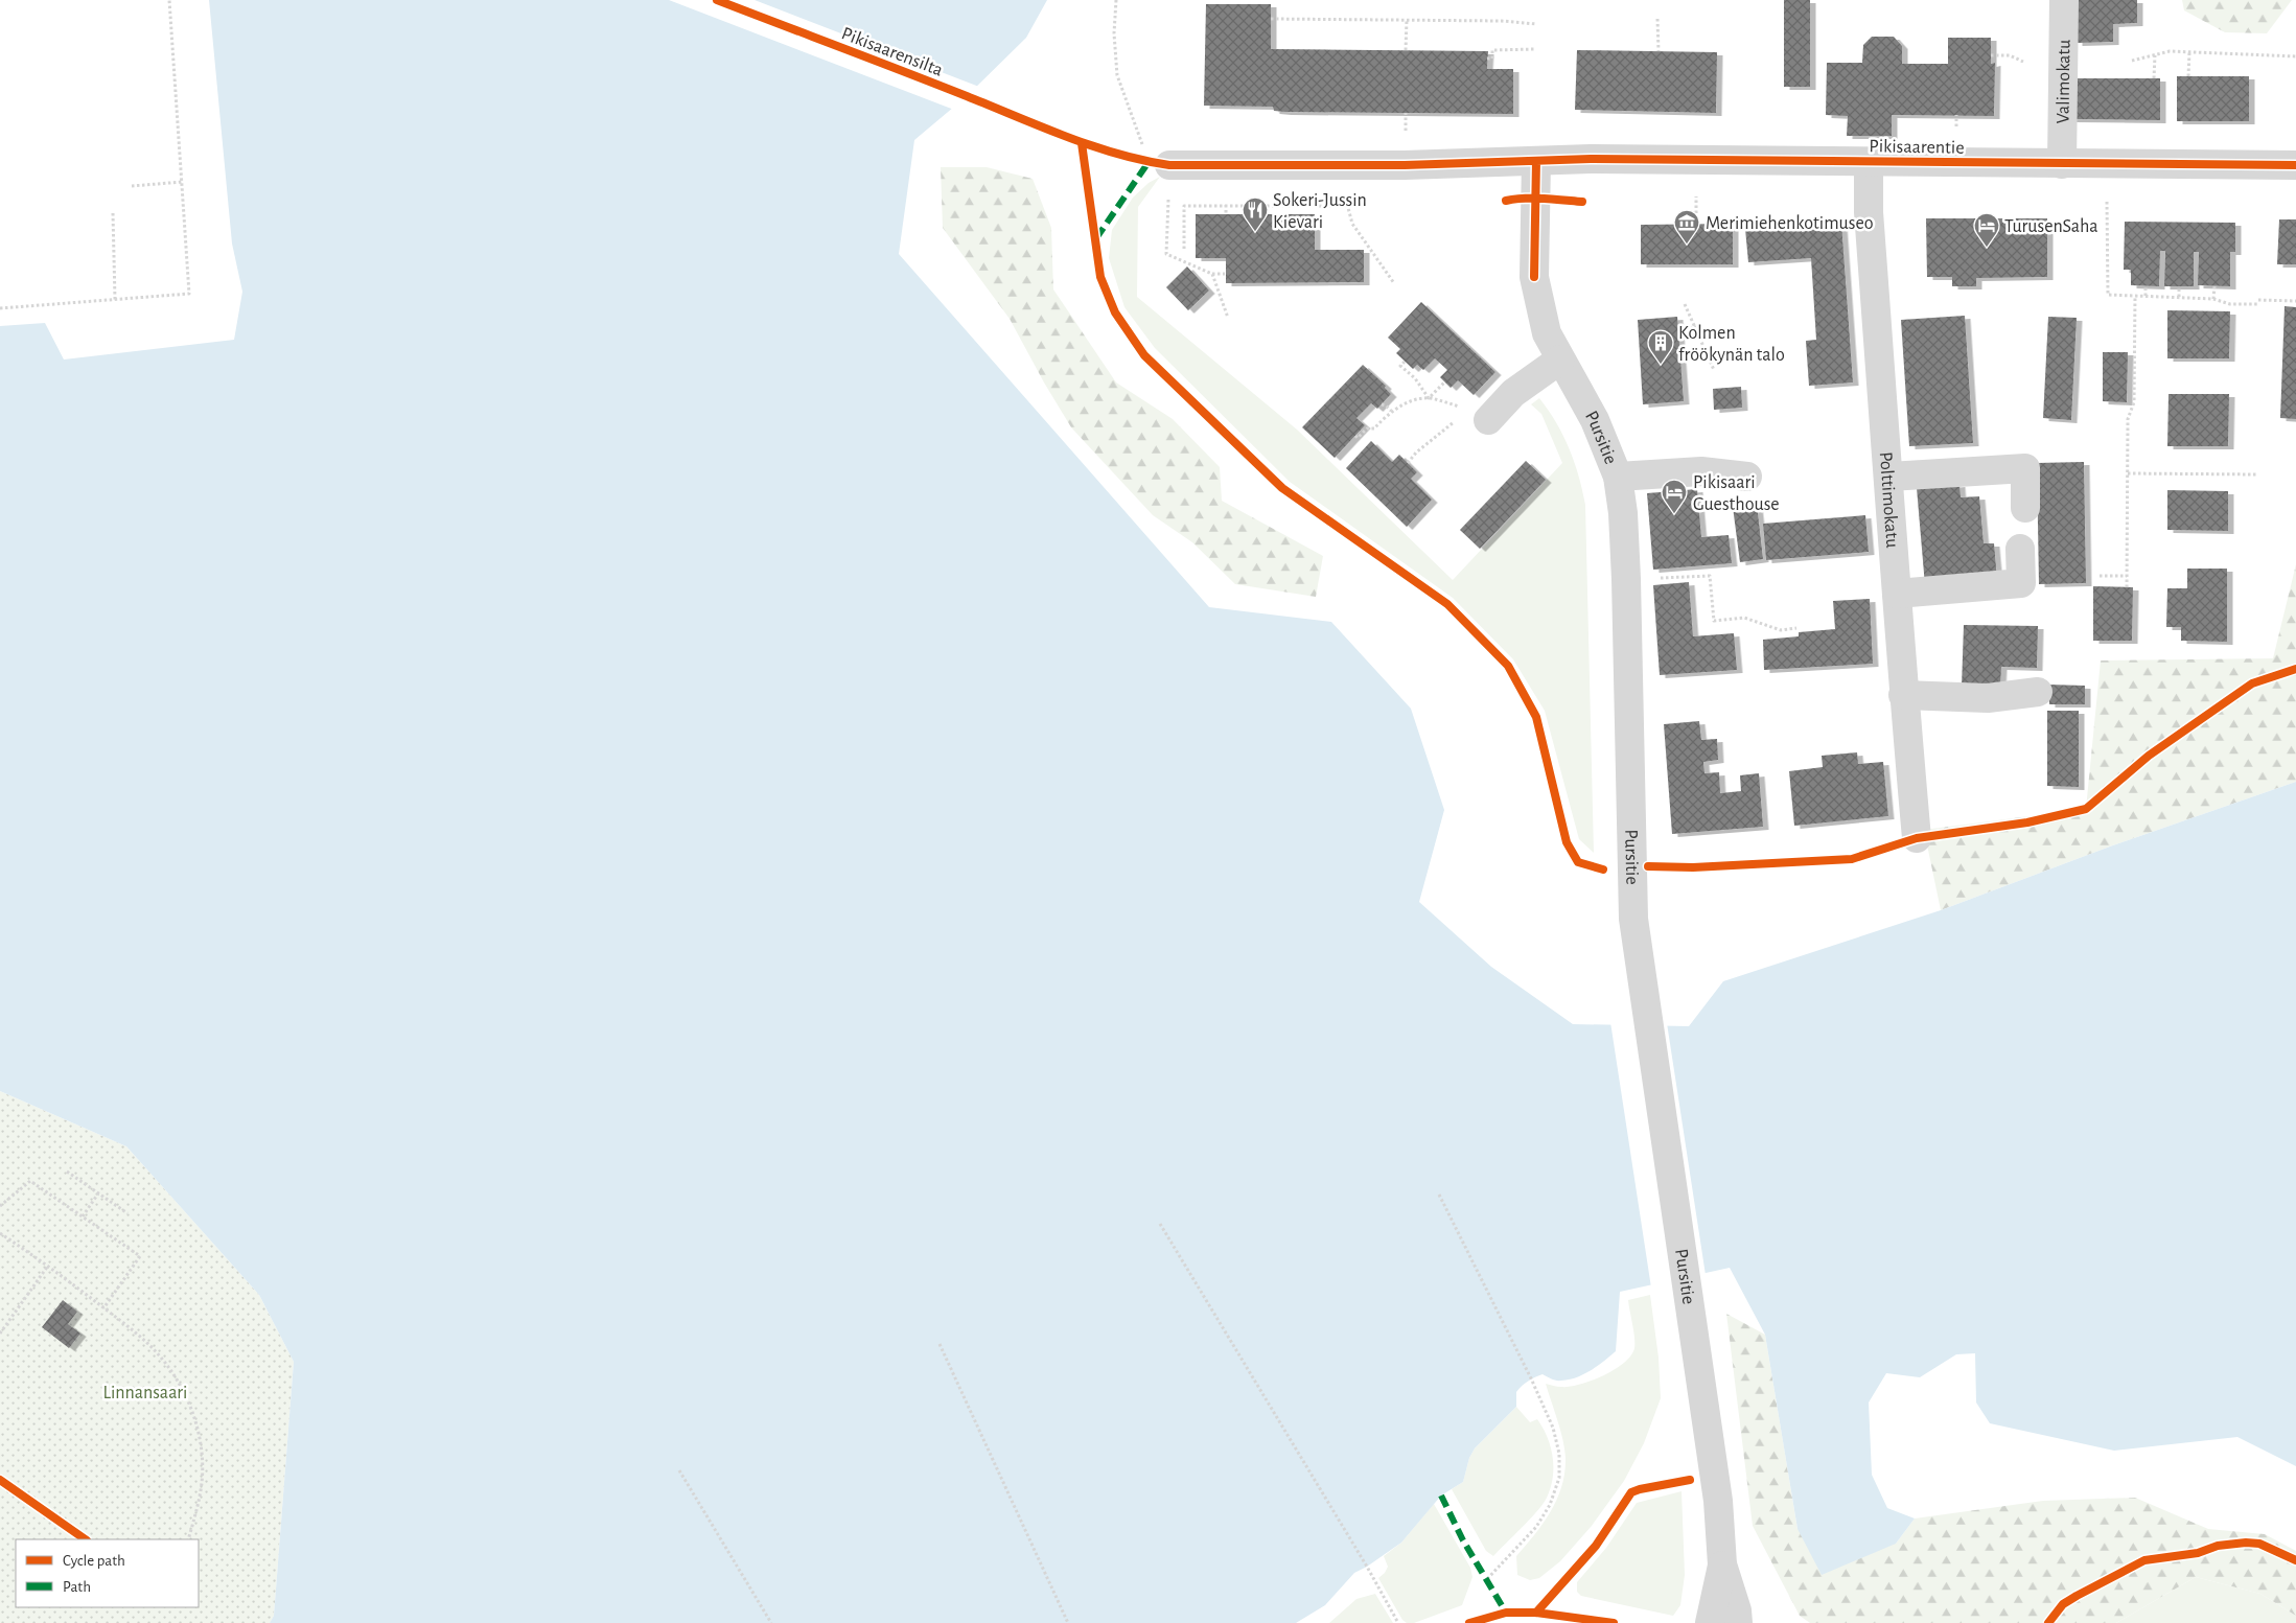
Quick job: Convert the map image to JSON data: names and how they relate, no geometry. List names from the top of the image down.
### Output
{
  "streets": {
    "street": [
      "Valimokatu",
      "Pikisaarentie",
      "Pursitie",
      "Polttimokatu"
    ],
    "cycle path": ["Pikisaarensilta"]
  },
  "crossings": [
    ["Valimokatu", "Pikisaarentie"],
    ["Pikisaarentie", "Pursitie"],
    ["Pikisaarentie", "Polttimokatu"]
  ],
  "parks": ["Linnansaari"],
  "places": {
    "restaurant": ["Sokeri-Jussin Kievari"],
    "museum": ["Merimiehenkotimuseo"],
    "hotel": ["TurusenSaha", "Pikisaari Guesthouse"],
    "building": ["Kolmen fröökynän talo"]
  },
  "legend": ["Cycle path", "Path"]
}
